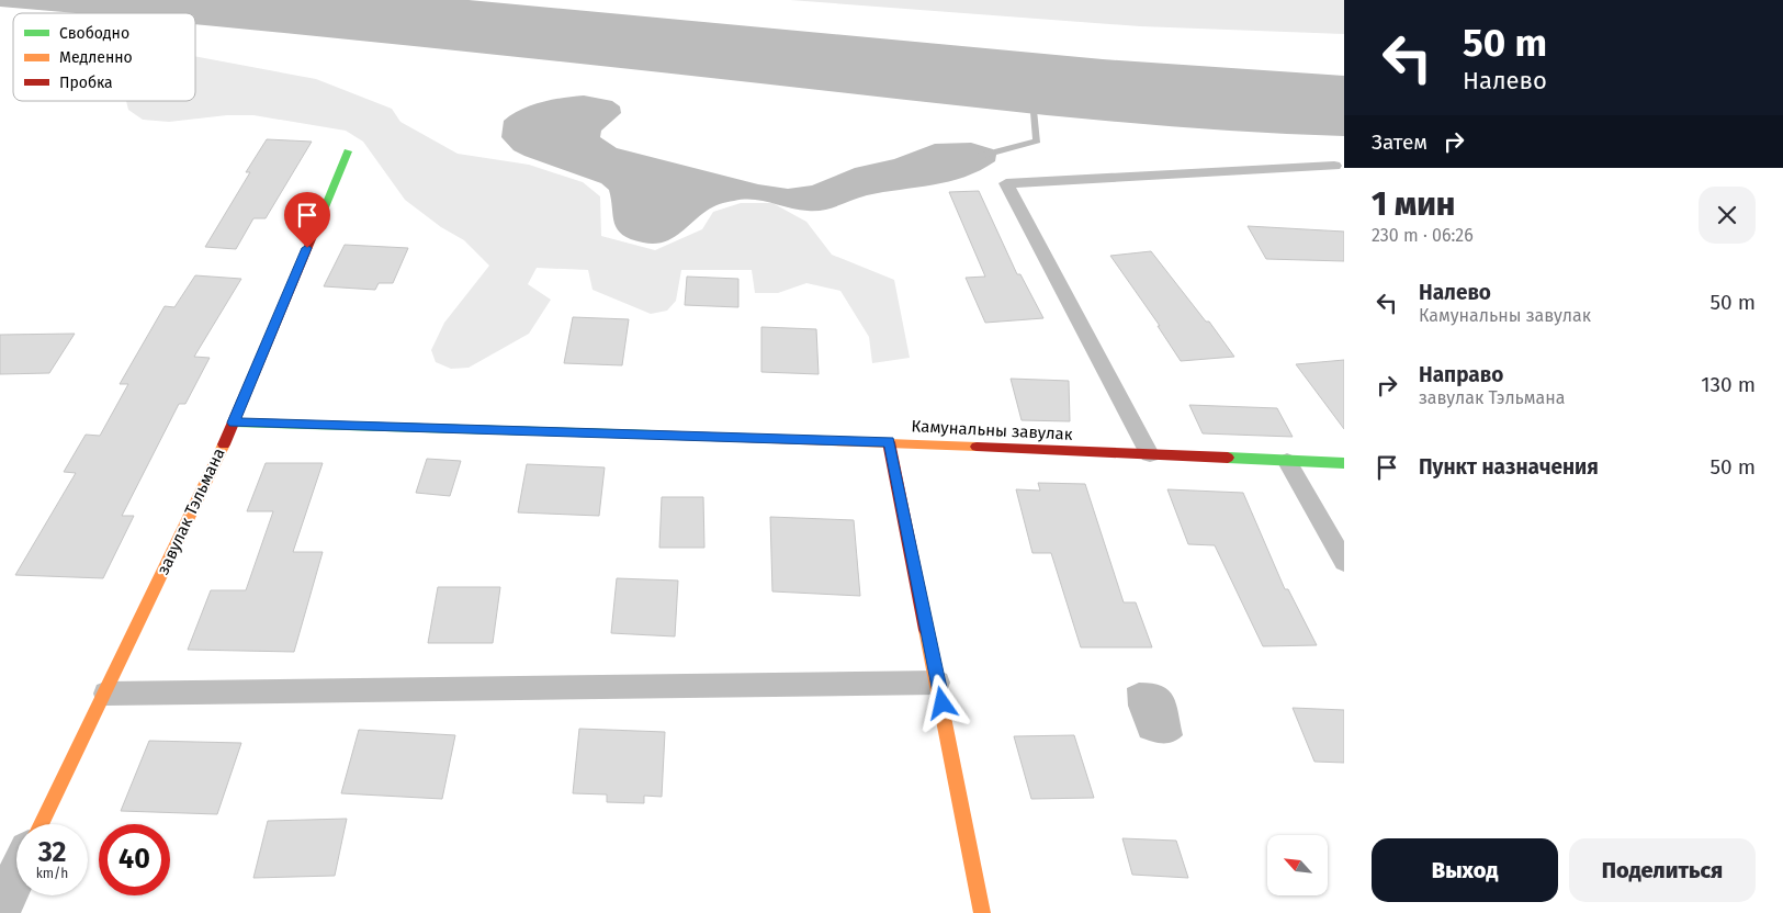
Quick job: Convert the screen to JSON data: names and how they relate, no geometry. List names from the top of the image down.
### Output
{
  "streets": {
    "street": ["Камунальны завулак", "завулак Тэльмана"]
  },
  "crossings": [
    ["Камунальны завулак", "завулак Тэльмана"]
  ],
  "legend": ["Свободно", "Медленно", "Пробка"],
  "north": "top left",
  "page": {
    "turn": ["50 m", "Налево"],
    "then": "Затем",
    "heading": ["1 мин", "230 m · 06:26"],
    "list": [
      {
        "name": "Налево",
        "note": "Камунальны завулак",
        "value": "50 m"
      },
      {
        "name": "Направо",
        "note": "завулак Тэльмана",
        "value": "130 m"
      },
      {
        "name": "Пункт назначения",
        "value": "50 m"
      }
    ],
    "speed": "32 km/h",
    "limit": "40",
    "buttons": ["Выход", "Поделиться"]
  }
}
